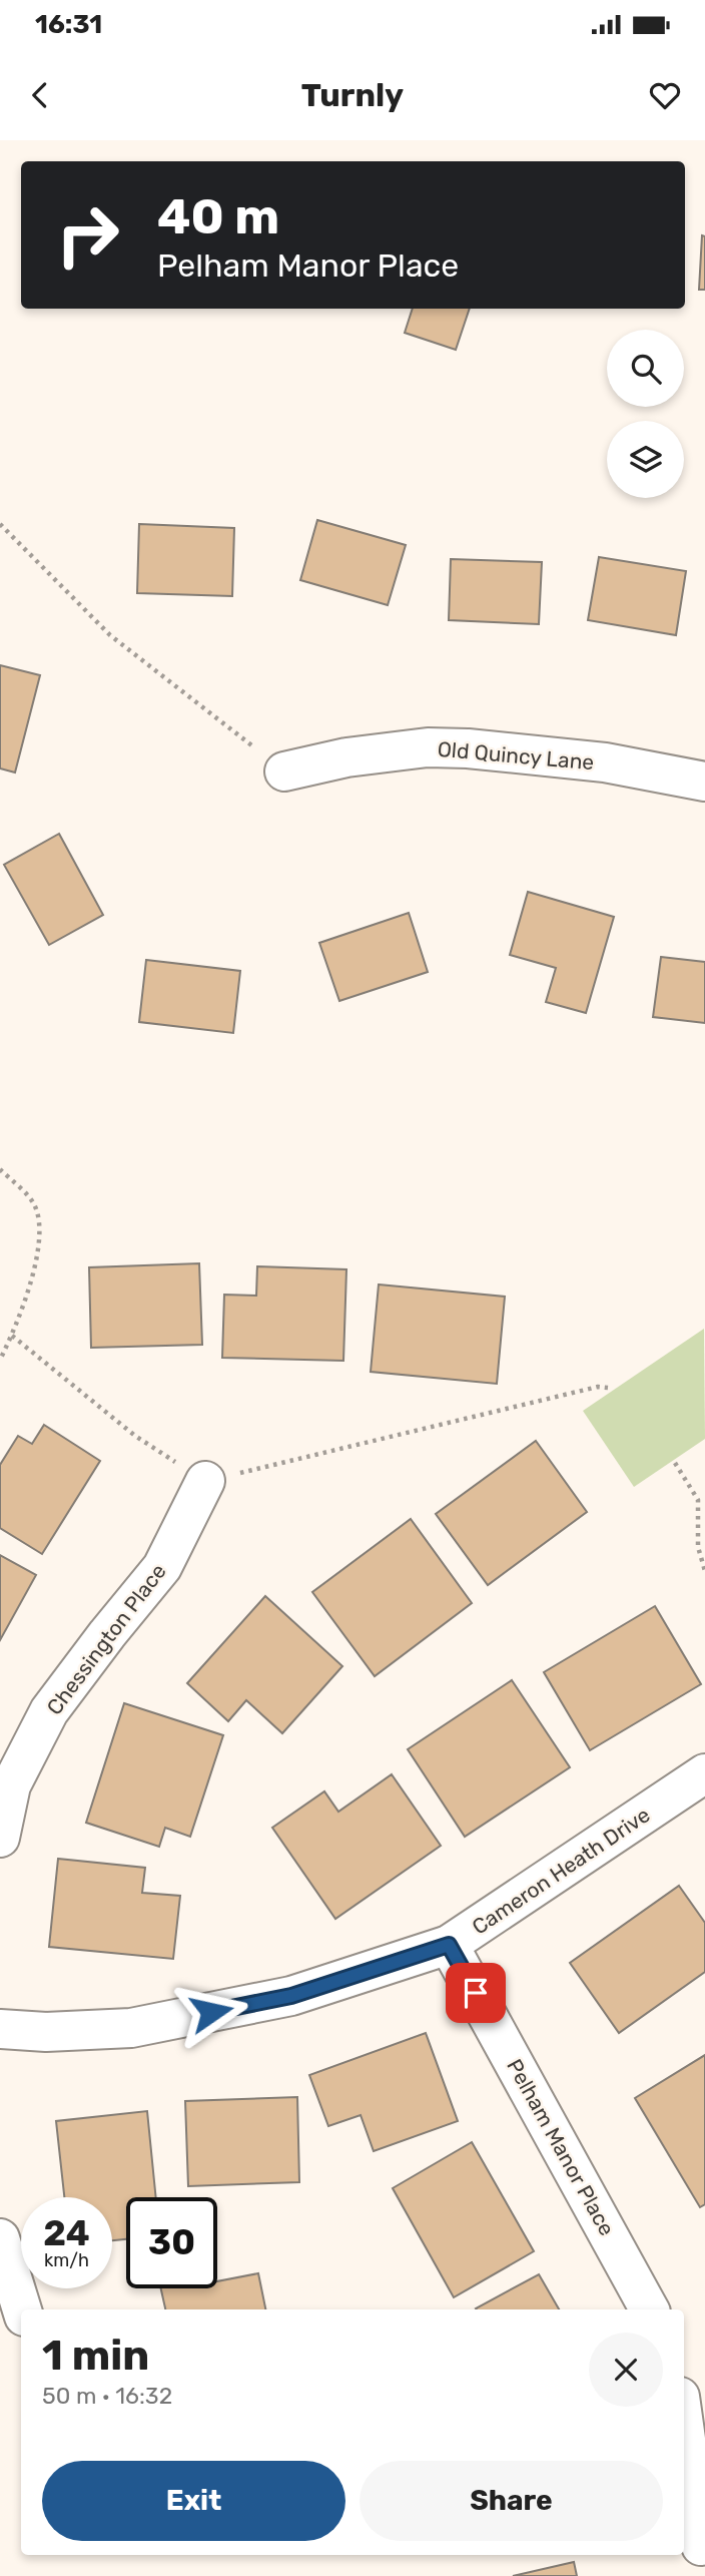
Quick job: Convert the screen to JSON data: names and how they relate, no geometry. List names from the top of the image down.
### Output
{
  "streets": {
    "street": [
      "Old Quincy Lane",
      "Chessington Place",
      "Cameron Heath Drive",
      "Pelham Manor Place"
    ]
  },
  "crossings": [
    ["Cameron Heath Drive", "Pelham Manor Place"]
  ],
  "page": {
    "status": "16:31",
    "header": "Turnly",
    "turn": ["40 m", "Pelham Manor Place"],
    "speed": "24 km/h",
    "limit": "30",
    "heading": ["1 min", "50 m · 16:32"],
    "buttons": ["Exit", "Share"]
  }
}
